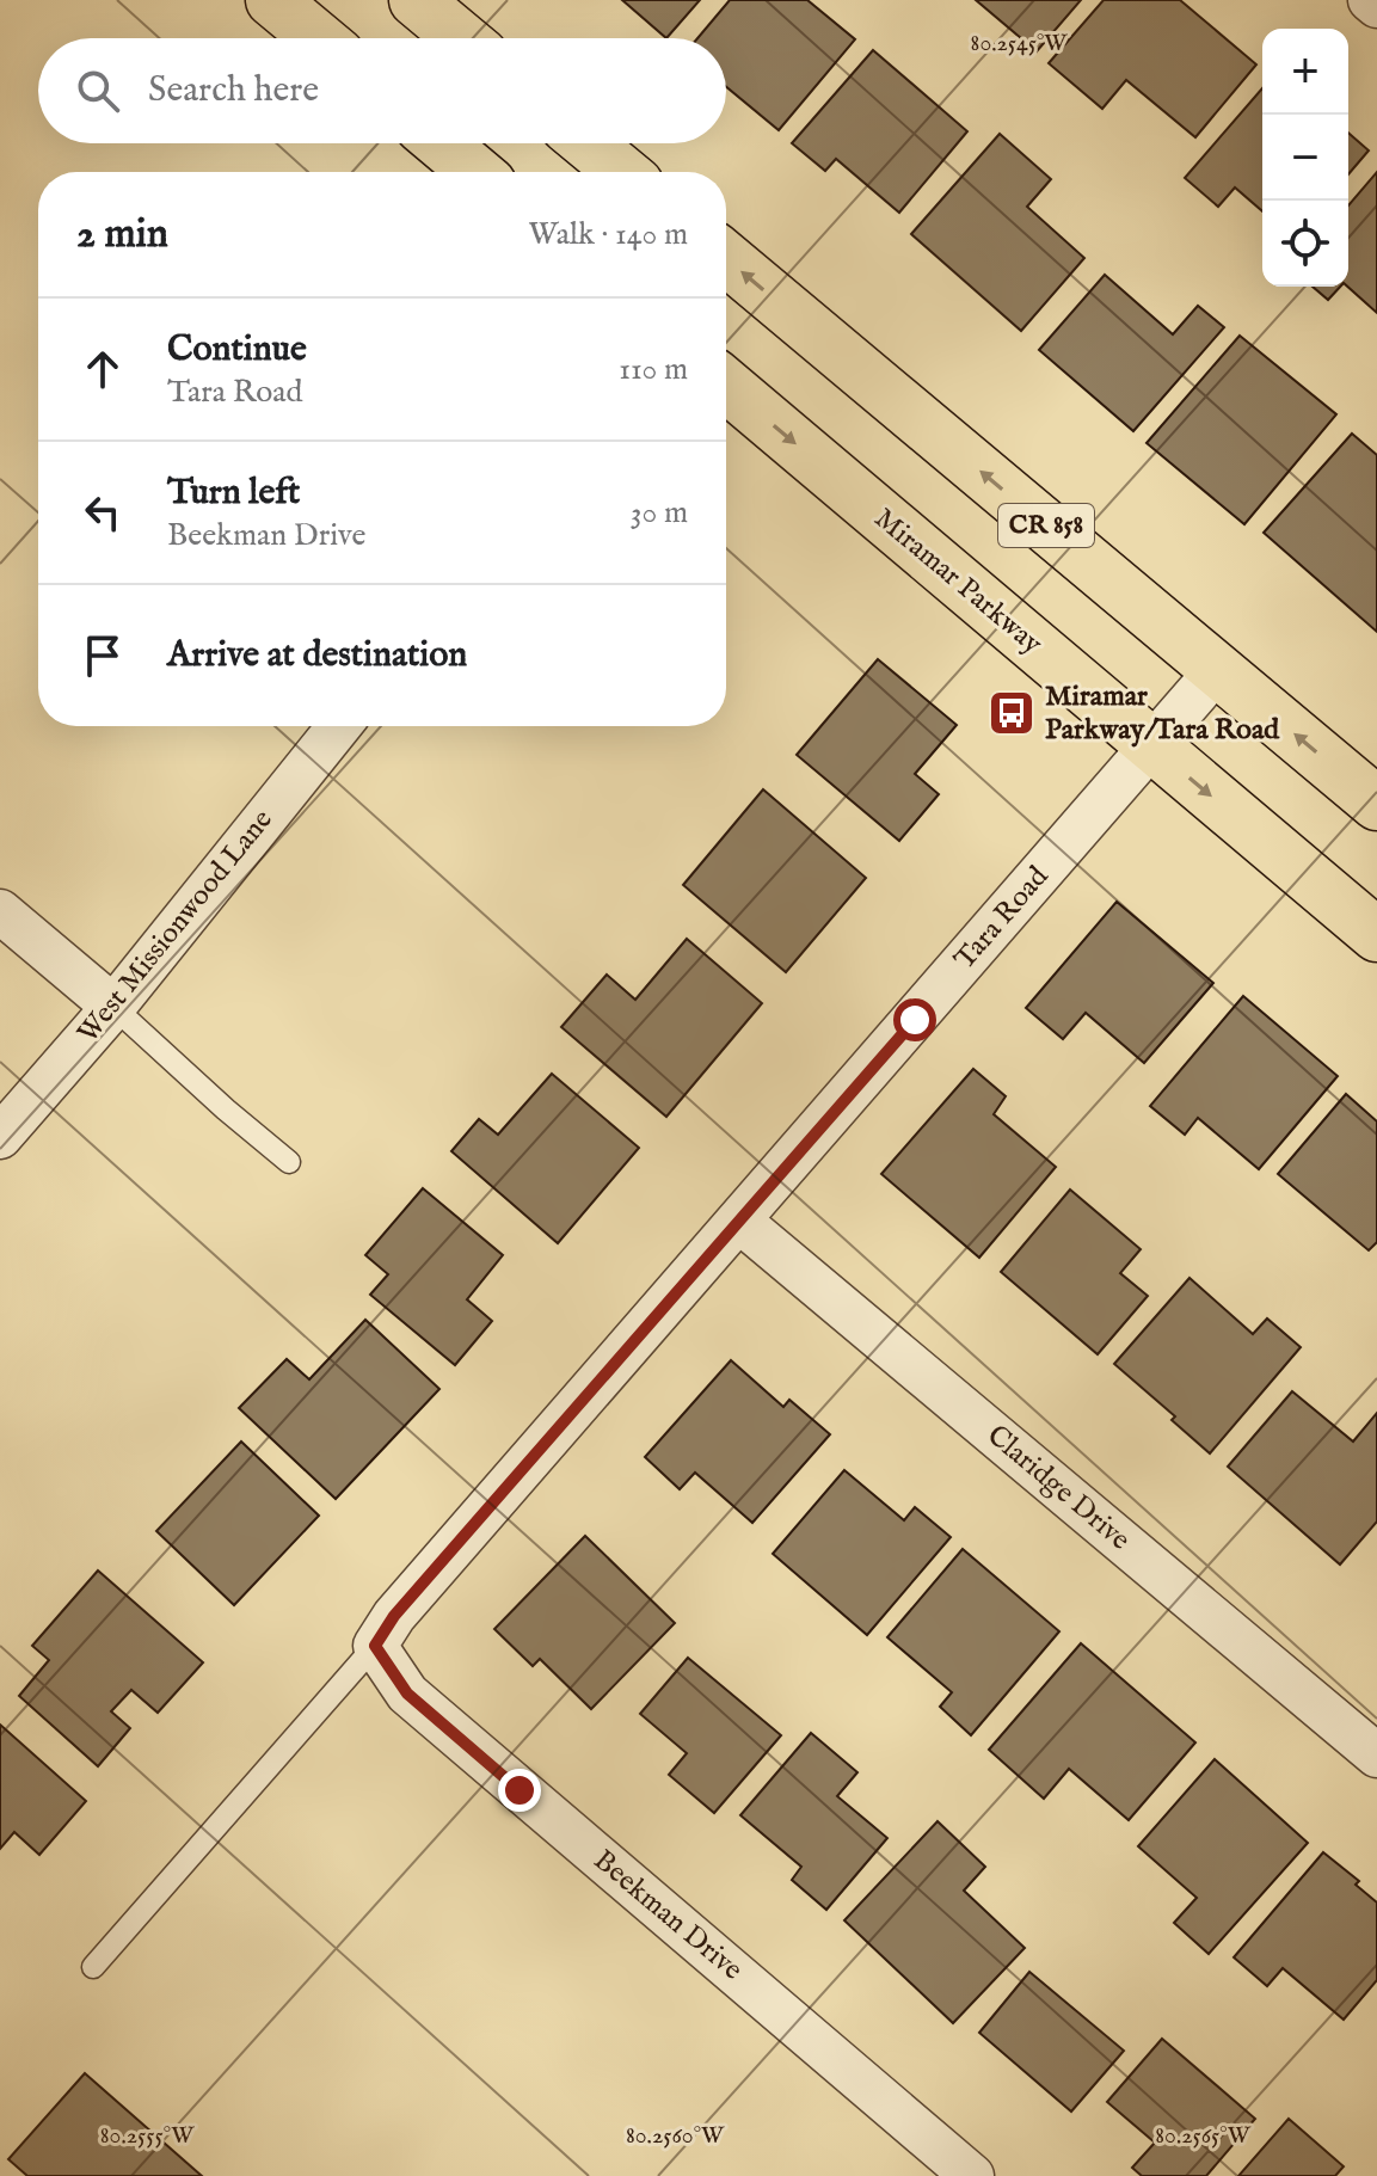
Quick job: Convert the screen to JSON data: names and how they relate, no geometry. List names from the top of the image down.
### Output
{
  "streets": {
    "main road": ["CR 858", "Miramar Parkway"],
    "street": [
      "Tara Road",
      "West Missionwood Lane",
      "Claridge Drive",
      "Beekman Drive"
    ]
  },
  "crossings": [
    ["CR 858", "Tara Road"],
    ["Miramar Parkway", "Tara Road"],
    ["Tara Road", "Claridge Drive"],
    ["Tara Road", "Beekman Drive"]
  ],
  "places": {
    "bus stop": ["Miramar Parkway/Tara Road"]
  },
  "page": {
    "map_buttons": ["+", "−"],
    "search": "Search here",
    "heading": ["2 min", "Walk · 140 m"],
    "list": [
      ["Continue", "Tara Road", "110 m"],
      ["Turn left", "Beekman Drive", "30 m"],
      "Arrive at destination"
    ]
  },
  "coordinates": [
    "80.2545°W",
    "80.2555°W",
    "80.2560°W",
    "80.2565°W"
  ]
}
